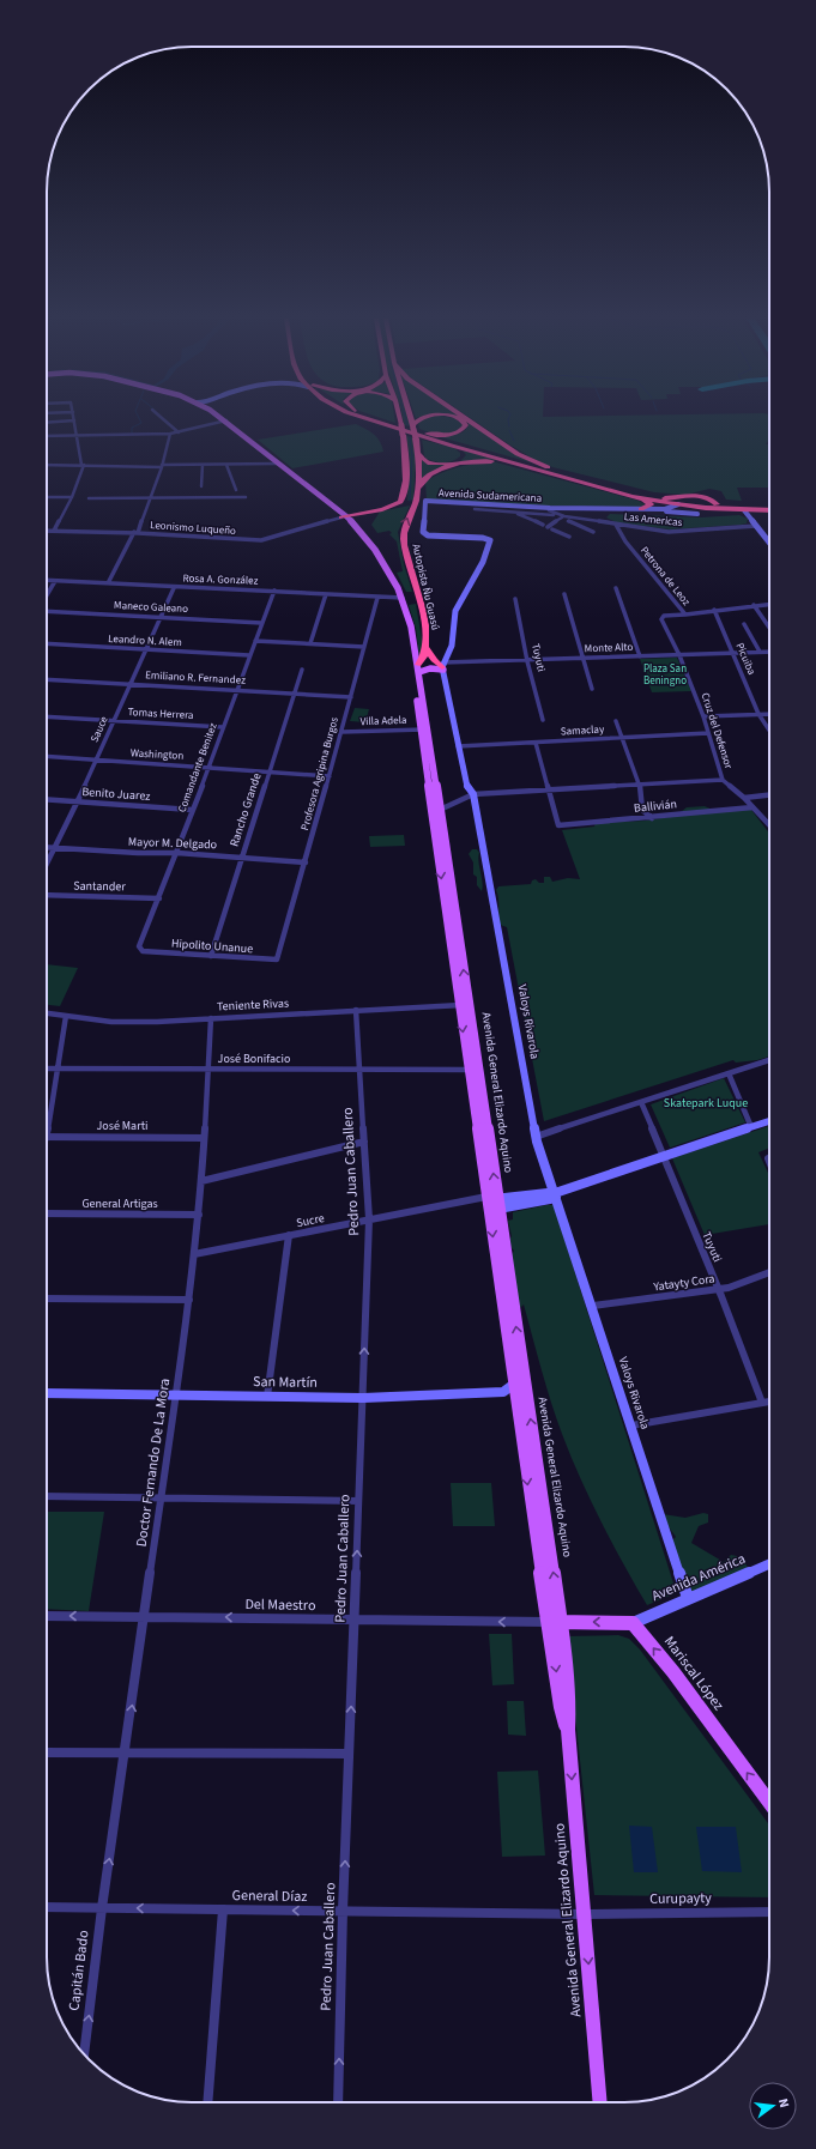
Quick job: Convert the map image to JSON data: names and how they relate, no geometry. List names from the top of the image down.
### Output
{
  "streets": {
    "highway": ["Autopista Ñu Guasú"],
    "main road": ["Avenida General Elizardo Aquino", "Mariscal López"],
    "street": [
      "Avenida Sudamericana",
      "Las Americas",
      "Leonismo Luqueño",
      "Petrona de Leoz",
      "Rosa A. González",
      "Maneco Galeano",
      "Leandro N. Alem",
      "Monte Alto",
      "Tuyuti",
      "Picuiba",
      "Emiliano R. Fernandez",
      "Tomas Herrera",
      "Villa Adela",
      "Sauce",
      "Samaclay",
      "Cruz del Defensor",
      "Washington",
      "Comandante Benitez",
      "Profesora Agripina Burgos",
      "Benito Juarez",
      "Ballivián",
      "Rancho Grande",
      "Mayor M. Delgado",
      "Santander",
      "Hipolito Unanue",
      "Teniente Rivas",
      "Valoys Rivarola",
      "José Bonifacio",
      "José Marti",
      "Pedro Juan Caballero",
      "General Artigas",
      "Sucre",
      "Yatayty Cora",
      "San Martín",
      "Doctor Fernando De La Mora",
      "Avenida América",
      "Del Maestro",
      "General Díaz",
      "Curupayty",
      "Capitán Bado"
    ]
  },
  "crossings": [
    ["Avenida Sudamericana", "Las Americas"],
    ["Avenida Sudamericana", "Monte Alto"],
    ["Avenida Sudamericana", "Valoys Rivarola"],
    ["Las Americas", "Petrona de Leoz"],
    ["Leonismo Luqueño", "Avenida General Elizardo Aquino"],
    ["Petrona de Leoz", "Picuiba"],
    ["Petrona de Leoz", "Cruz del Defensor"],
    ["Rosa A. González", "Sauce"],
    ["Rosa A. González", "Comandante Benitez"],
    ["Rosa A. González", "Profesora Agripina Burgos"],
    ["Rosa A. González", "Avenida General Elizardo Aquino"],
    ["Autopista Ñu Guasú", "Avenida General Elizardo Aquino"],
    ["Maneco Galeano", "Sauce"],
    ["Maneco Galeano", "Comandante Benitez"],
    ["Leandro N. Alem", "Sauce"],
    ["Leandro N. Alem", "Comandante Benitez"],
    ["Monte Alto", "Tuyuti"],
    ["Monte Alto", "Picuiba"],
    ["Monte Alto", "Cruz del Defensor"],
    ["Monte Alto", "Valoys Rivarola"],
    ["Tuyuti", "Yatayty Cora"],
    ["Emiliano R. Fernandez", "Sauce"],
    ["Emiliano R. Fernandez", "Comandante Benitez"],
    ["Emiliano R. Fernandez", "Profesora Agripina Burgos"],
    ["Emiliano R. Fernandez", "Rancho Grande"],
    ["Tomas Herrera", "Sauce"],
    ["Tomas Herrera", "Comandante Benitez"],
    ["Villa Adela", "Profesora Agripina Burgos"],
    ["Villa Adela", "Avenida General Elizardo Aquino"],
    ["Sauce", "Washington"],
    ["Sauce", "Benito Juarez"],
    ["Sauce", "Mayor M. Delgado"],
    ["Samaclay", "Cruz del Defensor"],
    ["Samaclay", "Valoys Rivarola"],
    ["Cruz del Defensor", "Ballivián"],
    ["Washington", "Comandante Benitez"],
    ["Washington", "Profesora Agripina Burgos"],
    ["Washington", "Rancho Grande"],
    ["Comandante Benitez", "Benito Juarez"],
    ["Comandante Benitez", "Mayor M. Delgado"],
    ["Comandante Benitez", "Santander"],
    ["Comandante Benitez", "Hipolito Unanue"],
    ["Profesora Agripina Burgos", "Mayor M. Delgado"],
    ["Profesora Agripina Burgos", "Hipolito Unanue"],
    ["Rancho Grande", "Mayor M. Delgado"],
    ["Rancho Grande", "Hipolito Unanue"],
    ["Teniente Rivas", "Avenida General Elizardo Aquino"],
    ["Teniente Rivas", "Pedro Juan Caballero"],
    ["Teniente Rivas", "Doctor Fernando De La Mora"],
    ["Valoys Rivarola", "Yatayty Cora"],
    ["Valoys Rivarola", "Avenida América"],
    ["José Bonifacio", "Avenida General Elizardo Aquino"],
    ["José Bonifacio", "Pedro Juan Caballero"],
    ["José Bonifacio", "Doctor Fernando De La Mora"],
    ["Avenida General Elizardo Aquino", "Sucre"],
    ["Avenida General Elizardo Aquino", "San Martín"],
    ["Avenida General Elizardo Aquino", "Del Maestro"],
    ["Avenida General Elizardo Aquino", "General Díaz"],
    ["Avenida General Elizardo Aquino", "Curupayty"],
    ["José Marti", "Doctor Fernando De La Mora"],
    ["Pedro Juan Caballero", "Sucre"],
    ["Pedro Juan Caballero", "San Martín"],
    ["Pedro Juan Caballero", "Del Maestro"],
    ["Pedro Juan Caballero", "General Díaz"],
    ["General Artigas", "Doctor Fernando De La Mora"],
    ["Sucre", "Doctor Fernando De La Mora"],
    ["San Martín", "Doctor Fernando De La Mora"],
    ["Doctor Fernando De La Mora", "Del Maestro"],
    ["Doctor Fernando De La Mora", "General Díaz"],
    ["Doctor Fernando De La Mora", "Capitán Bado"],
    ["Avenida América", "Mariscal López"],
    ["General Díaz", "Curupayty"],
    ["General Díaz", "Capitán Bado"]
  ],
  "one_way": [
    "Autopista Ñu Guasú",
    "Pedro Juan Caballero",
    "Del Maestro",
    "Mariscal López",
    "General Díaz",
    "Capitán Bado"
  ],
  "parks": ["Plaza San Beningno", "Skatepark Luque"],
  "north": "right"
}
